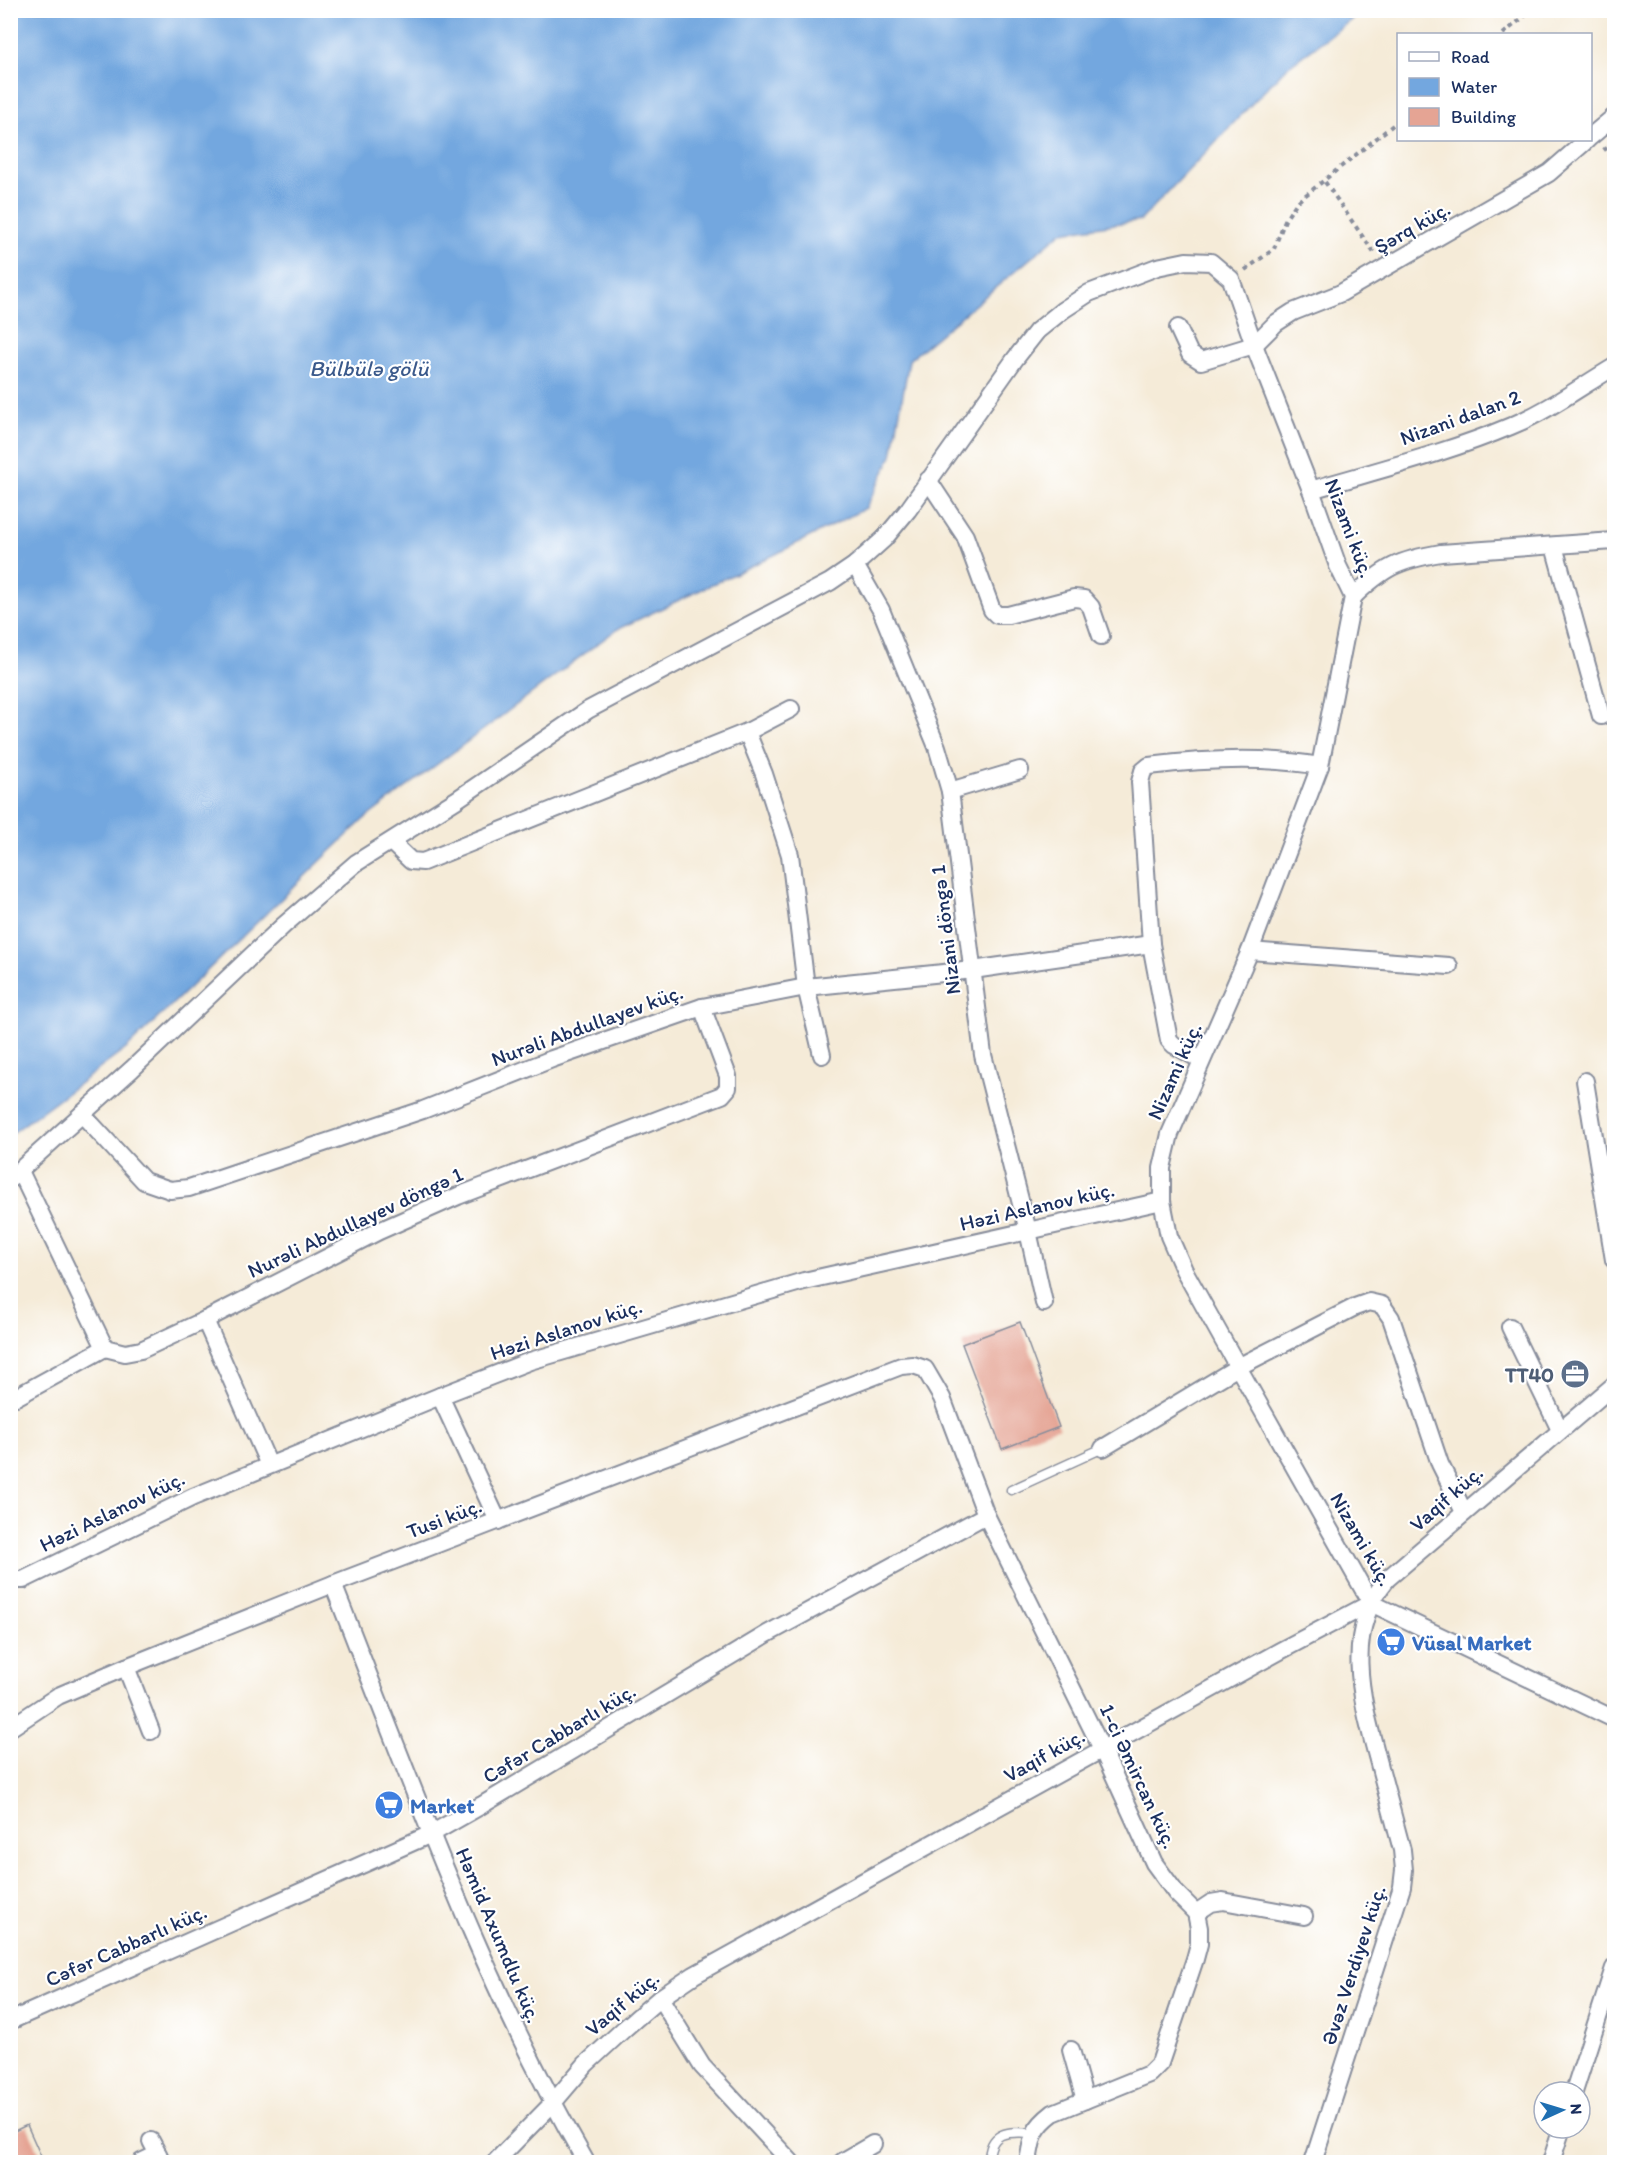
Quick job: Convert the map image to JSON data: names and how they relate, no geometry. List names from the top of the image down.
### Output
{
  "streets": {
    "street": [
      "Şərq küç.",
      "Nizani dalan 2",
      "Nizami küç.",
      "Nizani döngə 1",
      "Nurəli Abdullayev küç.",
      "Həzi Aslanov küç.",
      "Nurəli Abdullayev döngə 1",
      "Vaqif küç.",
      "Tusi küç.",
      "Cəfər Cabbarlı küç.",
      "1-ci Əmircan küç.",
      "Həmid Axumdlu küç.",
      "Əvəz Verdiyev küç."
    ]
  },
  "crossings": [
    ["Şərq küç.", "Nizami küç."],
    ["Nizani dalan 2", "Nizami küç."],
    ["Nizami küç.", "Həzi Aslanov küç."],
    ["Nizami küç.", "Vaqif küç."],
    ["Nizami küç.", "Əvəz Verdiyev küç."],
    ["Nizani döngə 1", "Nurəli Abdullayev küç."],
    ["Nizani döngə 1", "Həzi Aslanov küç."],
    ["Nurəli Abdullayev küç.", "Nurəli Abdullayev döngə 1"],
    ["Vaqif küç.", "1-ci Əmircan küç."],
    ["Vaqif küç.", "Həmid Axumdlu küç."],
    ["Vaqif küç.", "Əvəz Verdiyev küç."],
    ["Tusi küç.", "1-ci Əmircan küç."],
    ["Tusi küç.", "Həmid Axumdlu küç."],
    ["Cəfər Cabbarlı küç.", "1-ci Əmircan küç."],
    ["Cəfər Cabbarlı küç.", "Həmid Axumdlu küç."]
  ],
  "water": ["Bülbülə gölü"],
  "places": {
    "office": ["TT40"],
    "supermarket": ["Vüsal Market", "Market"]
  },
  "legend": ["Road", "Water", "Building"],
  "north": "right"
}
